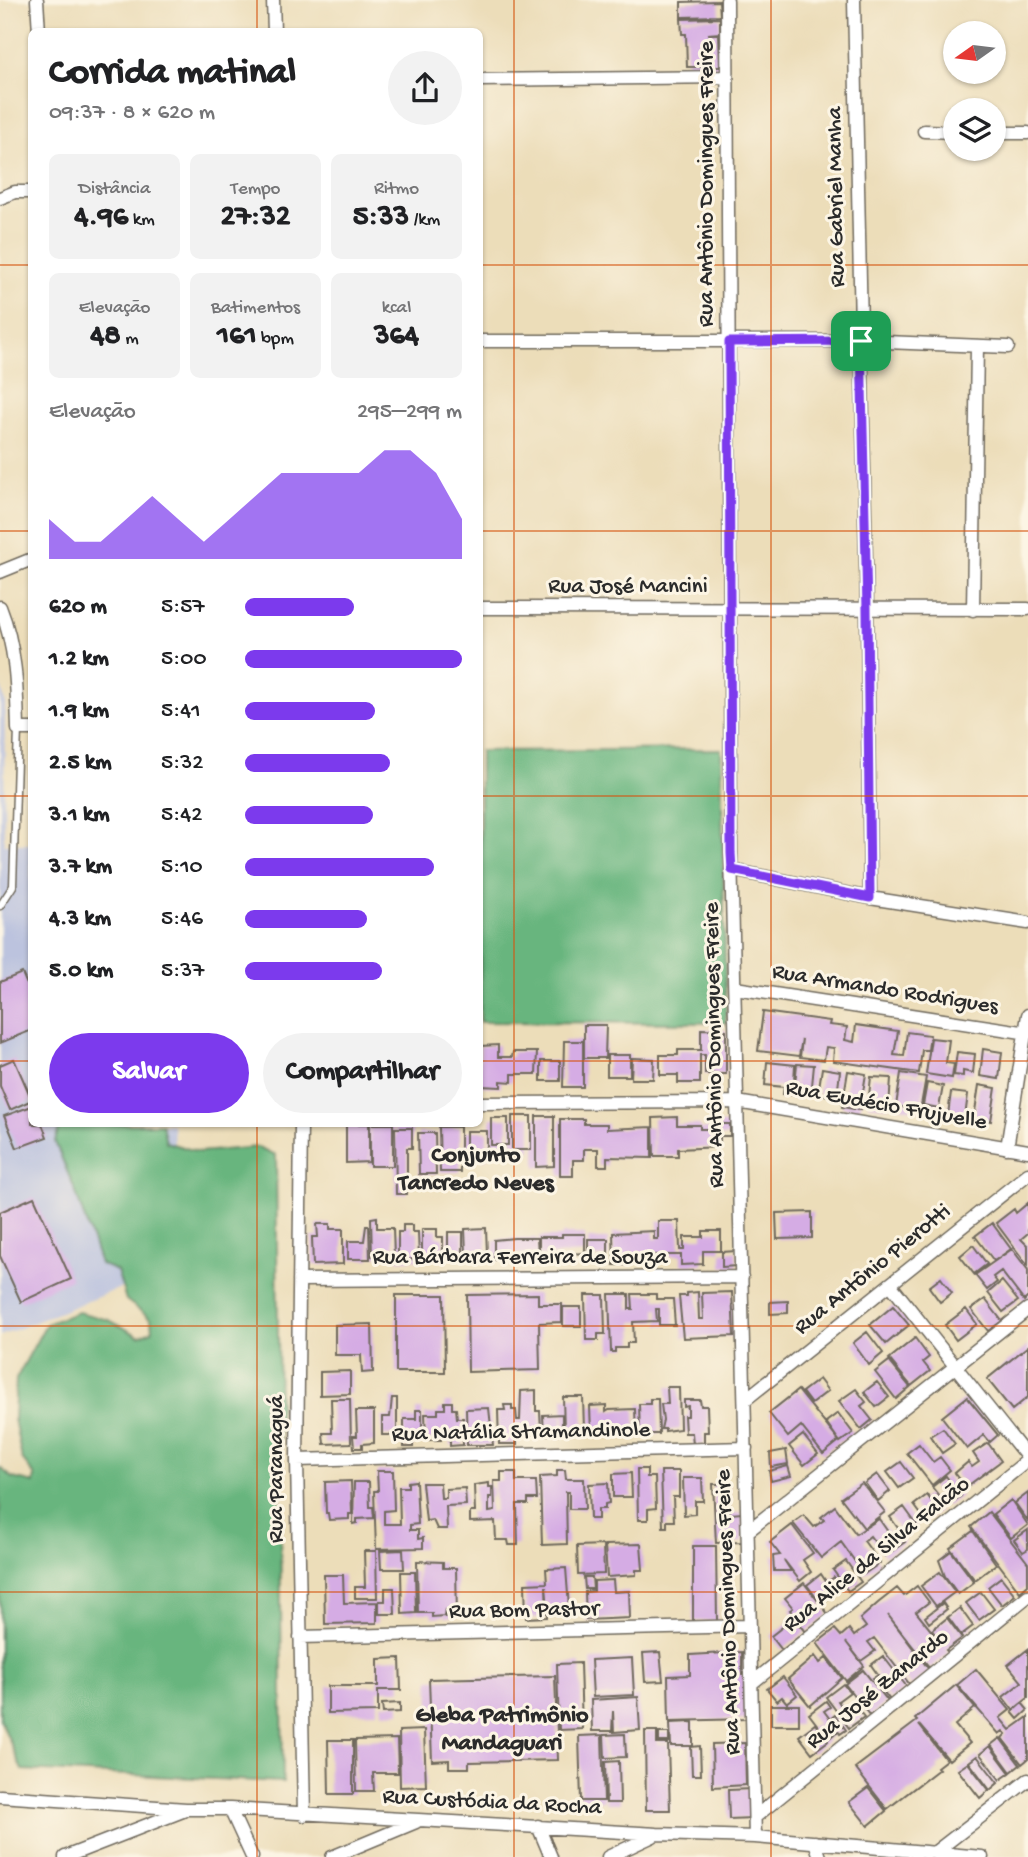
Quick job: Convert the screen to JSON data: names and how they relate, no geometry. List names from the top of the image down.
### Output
{
  "streets": {
    "street": [
      "Rua Antônio Domingues Freire",
      "Rua Gabriel Manha",
      "Rua José Mancini",
      "Rua Armando Rodrigues",
      "Rua Eudécio Frujuelle",
      "Rua Bárbara Ferreira de Souza",
      "Rua Antônio Pierotti",
      "Rua Natália Stramandinole",
      "Rua Paranaguá",
      "Rua Alice da Silva Falcão",
      "Rua Bom Pastor",
      "Rua José Zanardo",
      "Rua Custódia da Rocha"
    ]
  },
  "crossings": [
    ["Rua Antônio Domingues Freire", "Rua José Mancini"],
    ["Rua Antônio Domingues Freire", "Rua Armando Rodrigues"],
    ["Rua Antônio Domingues Freire", "Rua Eudécio Frujuelle"],
    ["Rua Antônio Domingues Freire", "Rua Bárbara Ferreira de Souza"],
    ["Rua Antônio Domingues Freire", "Rua Antônio Pierotti"],
    ["Rua Antônio Domingues Freire", "Rua Natália Stramandinole"],
    ["Rua Antônio Domingues Freire", "Rua Alice da Silva Falcão"],
    ["Rua Antônio Domingues Freire", "Rua Bom Pastor"],
    ["Rua Antônio Domingues Freire", "Rua José Zanardo"],
    ["Rua Antônio Domingues Freire", "Rua Custódia da Rocha"],
    ["Rua Gabriel Manha", "Rua José Mancini"],
    ["Rua Bárbara Ferreira de Souza", "Rua Paranaguá"],
    ["Rua Natália Stramandinole", "Rua Paranaguá"],
    ["Rua Paranaguá", "Rua Bom Pastor"],
    ["Rua Paranaguá", "Rua Custódia da Rocha"]
  ],
  "districts": ["Conjunto Tancredo Neves", "Gleba Patrimônio Mandaguari"],
  "north": "left",
  "page": {
    "heading": ["Corrida matinal", "09:37 · 8 × 620 m"],
    "stats": [
      ["Distância", "4.96 km"],
      ["Tempo", "27:32"],
      ["Ritmo", "5:33 /km"],
      ["Elevação", "48 m"],
      ["Batimentos", "161 bpm"],
      ["kcal", "364"]
    ],
    "chart": ["Elevação", "295–299 m"],
    "list": [
      {
        "name": "620 m",
        "note": "5:57"
      },
      {
        "name": "1.2 km",
        "note": "5:00"
      },
      {
        "name": "1.9 km",
        "note": "5:41"
      },
      {
        "name": "2.5 km",
        "note": "5:32"
      },
      {
        "name": "3.1 km",
        "note": "5:42"
      },
      {
        "name": "3.7 km",
        "note": "5:10"
      },
      {
        "name": "4.3 km",
        "note": "5:46"
      },
      {
        "name": "5.0 km",
        "note": "5:37"
      }
    ],
    "buttons": ["Salvar", "Compartilhar"]
  }
}
